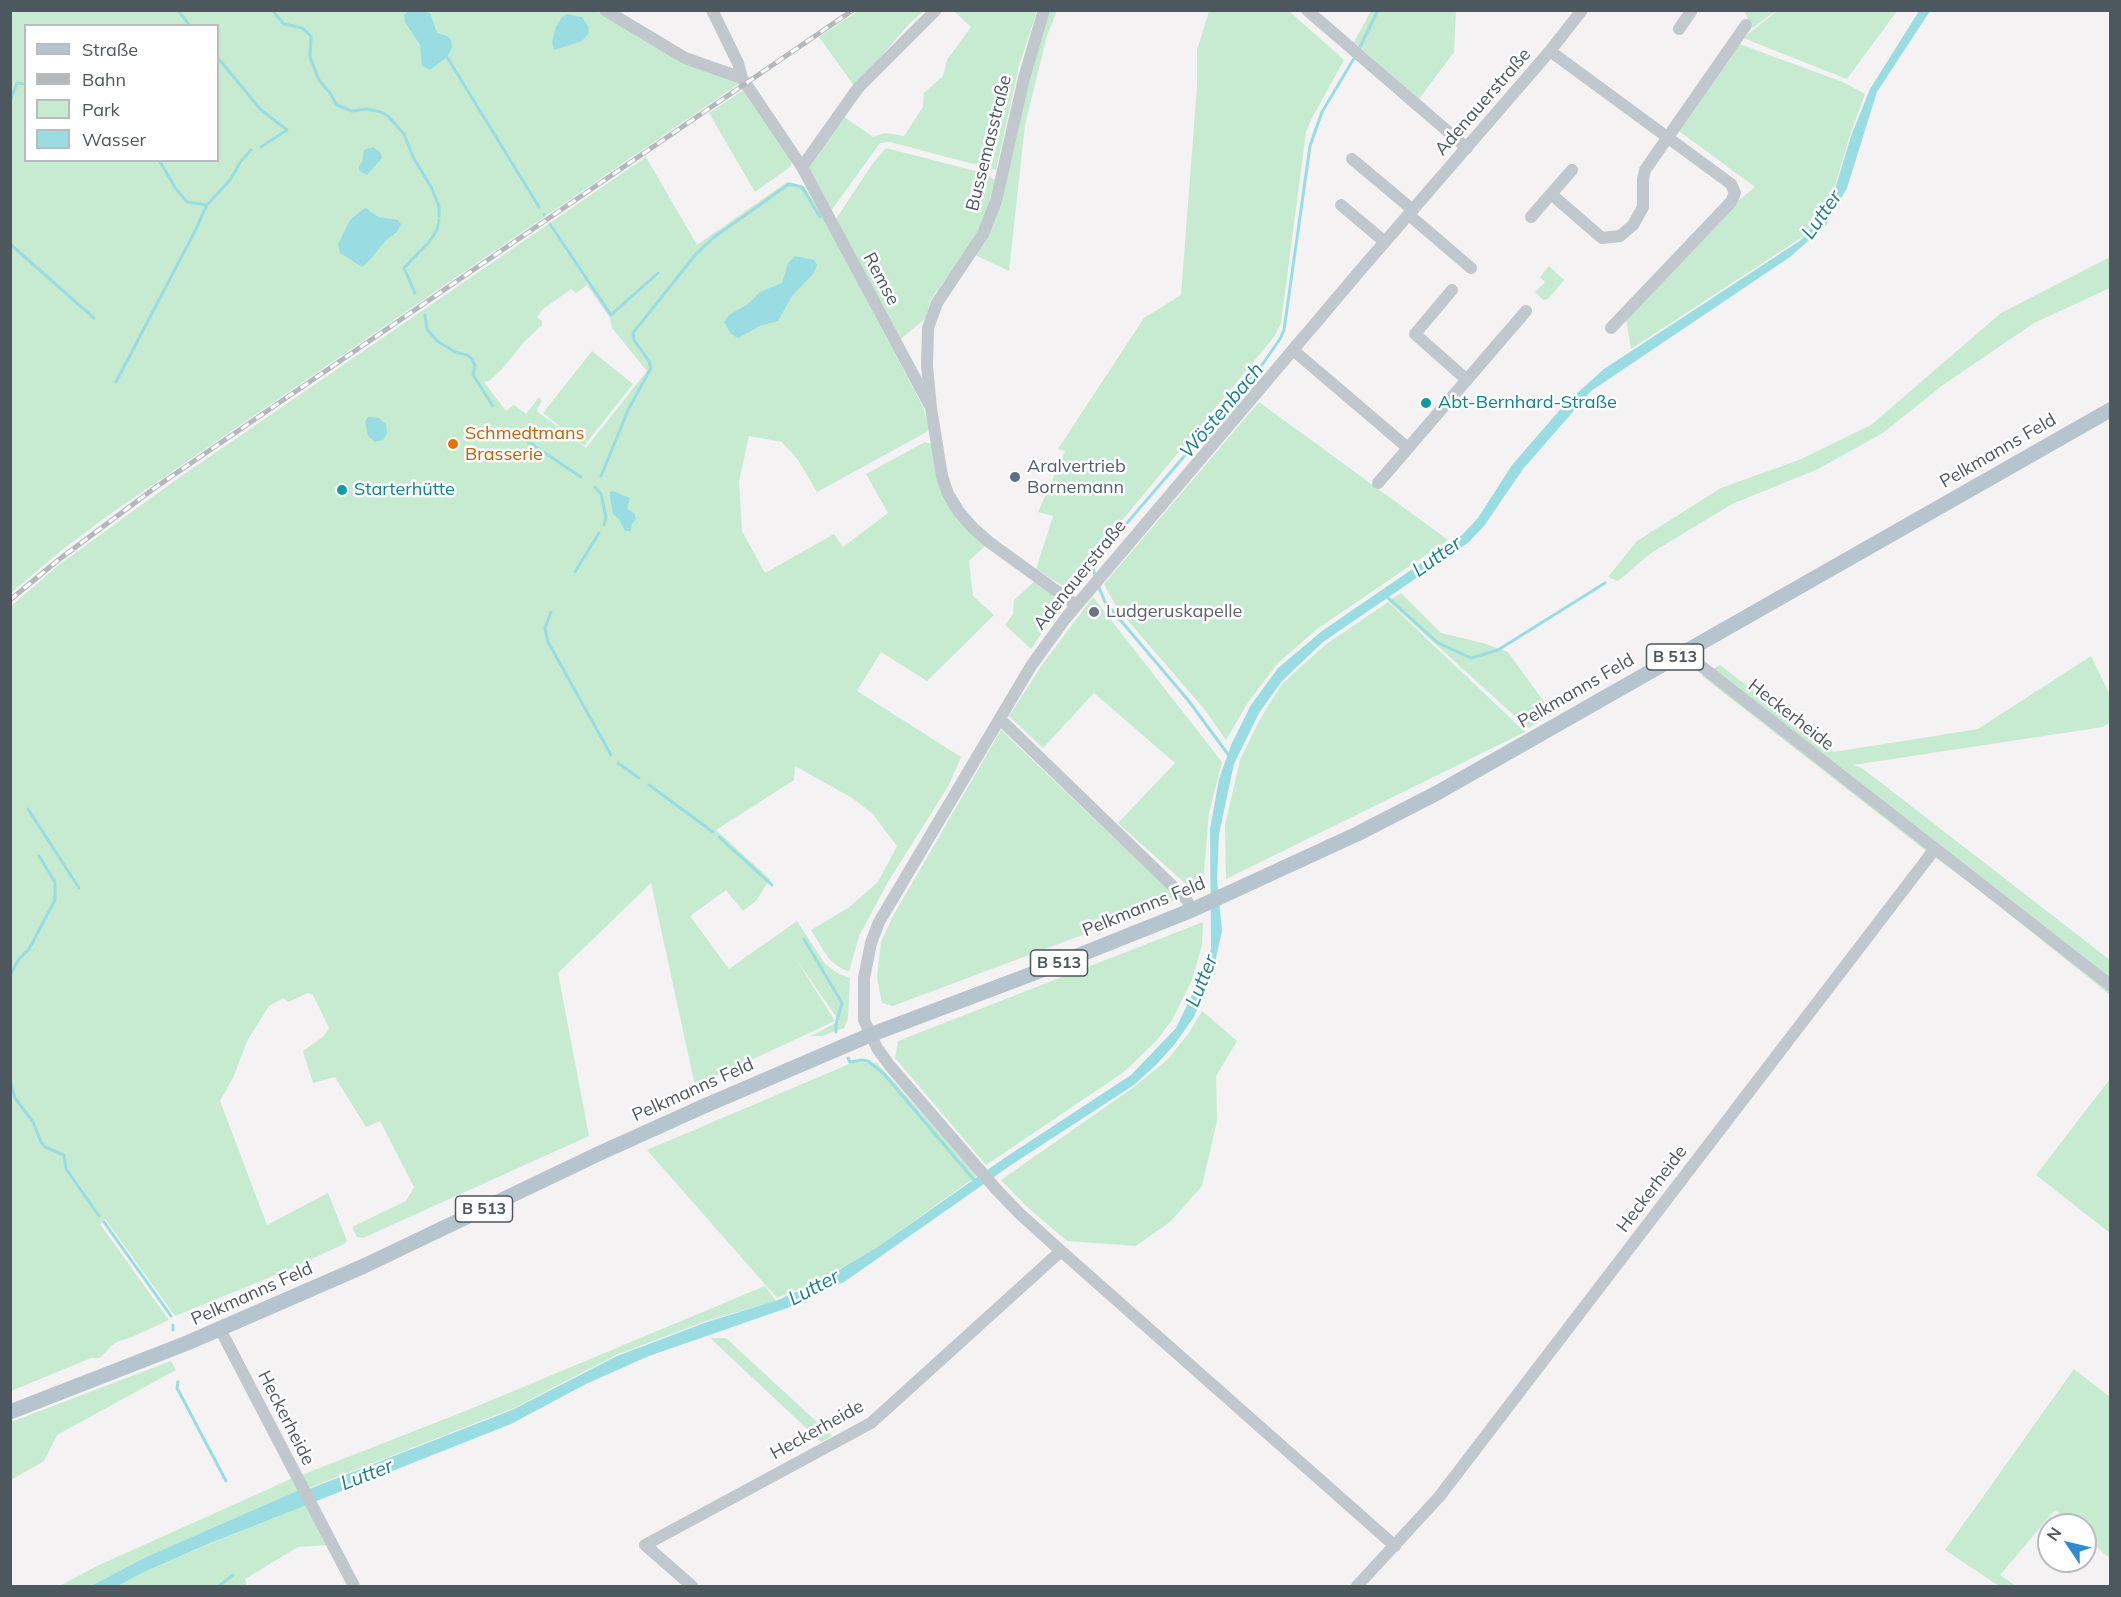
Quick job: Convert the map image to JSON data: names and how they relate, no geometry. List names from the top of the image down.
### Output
{
  "streets": {
    "main road": ["Pelkmanns Feld", "B 513"],
    "street": [
      "Adenauerstraße",
      "Bussemasstraße",
      "Remse",
      "Heckerheide"
    ]
  },
  "crossings": [
    ["Adenauerstraße", "Bussemasstraße"],
    ["Adenauerstraße", "Pelkmanns Feld"],
    ["Bussemasstraße", "Remse"],
    ["Pelkmanns Feld", "Heckerheide"]
  ],
  "water": ["Lutter", "Wöstenbach"],
  "places": [
    "Abt-Bernhard-Straße",
    "Schmedtmans Brasserie",
    "Aralvertrieb Bornemann",
    "Starterhütte",
    "Ludgeruskapelle"
  ],
  "legend": [
    "Straße",
    "Bahn",
    "Park",
    "Wasser"
  ],
  "north": "top left"
}
